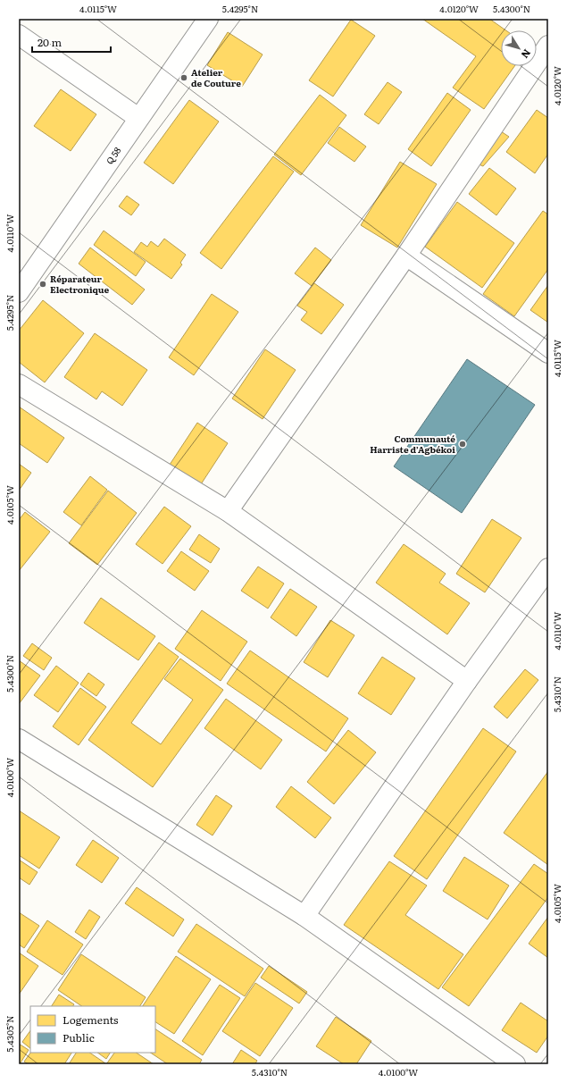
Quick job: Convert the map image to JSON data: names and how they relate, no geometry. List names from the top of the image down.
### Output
{
  "streets": {
    "street": ["Q 58"]
  },
  "places": ["Atelier de Couture", "Réparateur Electronique", "Communauté Harriste d’Agbékoi"],
  "legend": ["Logements", "Public"],
  "scale_bar": "20 m",
  "north": "bottom right",
  "coordinates": [
    "4.0115°W",
    "5.4295°N",
    "4.0120°W",
    "5.4300°N",
    "4.0110°W",
    "4.0105°W",
    "5.4310°N",
    "4.0100°W",
    "5.4305°N"
  ]
}
